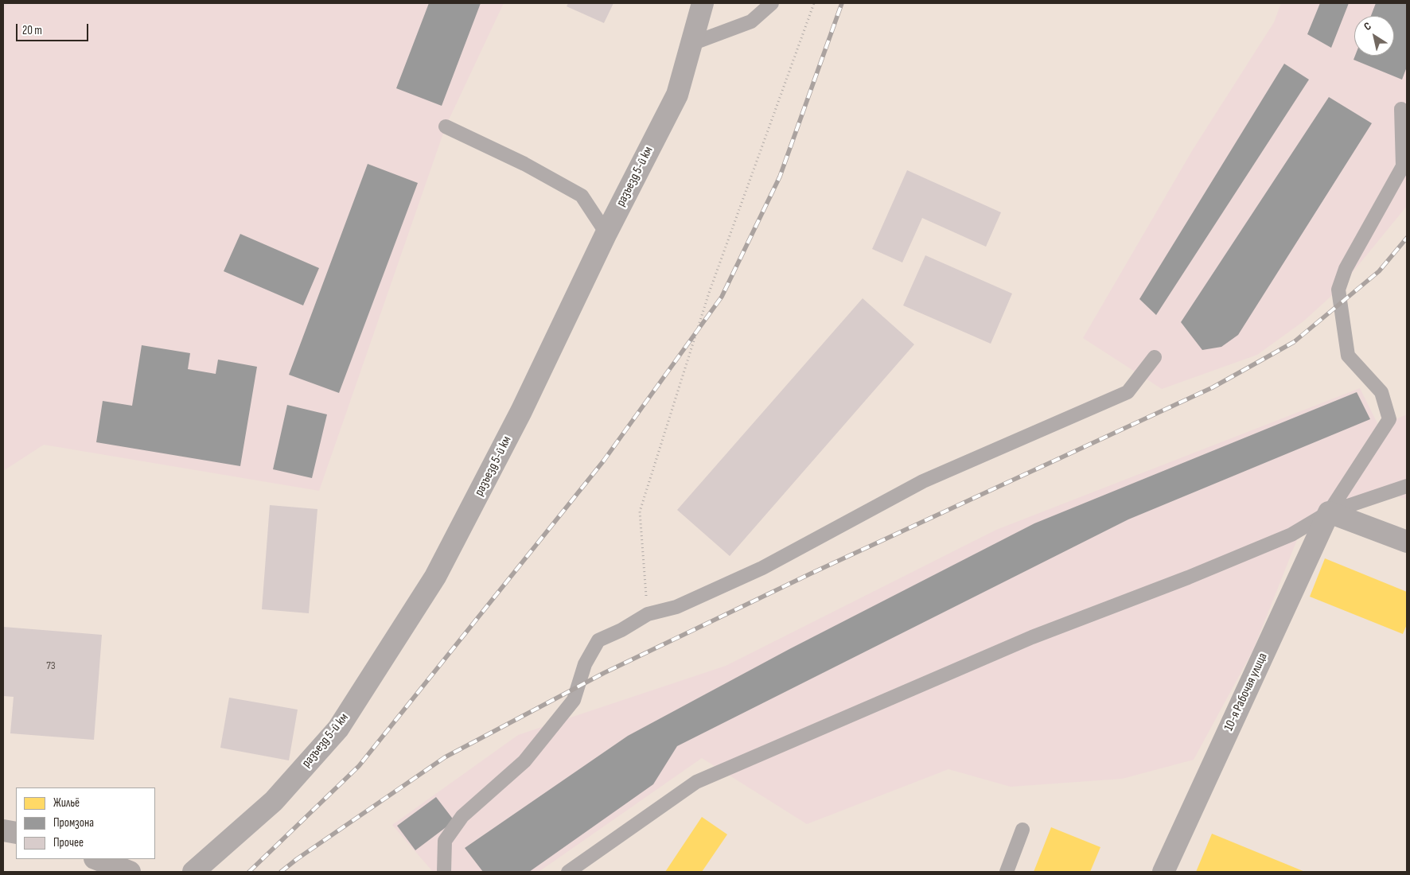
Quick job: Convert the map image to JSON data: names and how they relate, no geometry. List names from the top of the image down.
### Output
{
  "streets": {
    "street": ["разъезд 5-й км", "10-я Рабочая улица"]
  },
  "house_numbers": ["73"],
  "legend": ["Жильё", "Промзона", "Прочее"],
  "scale_bar": "20 m",
  "north": "top left"
}
